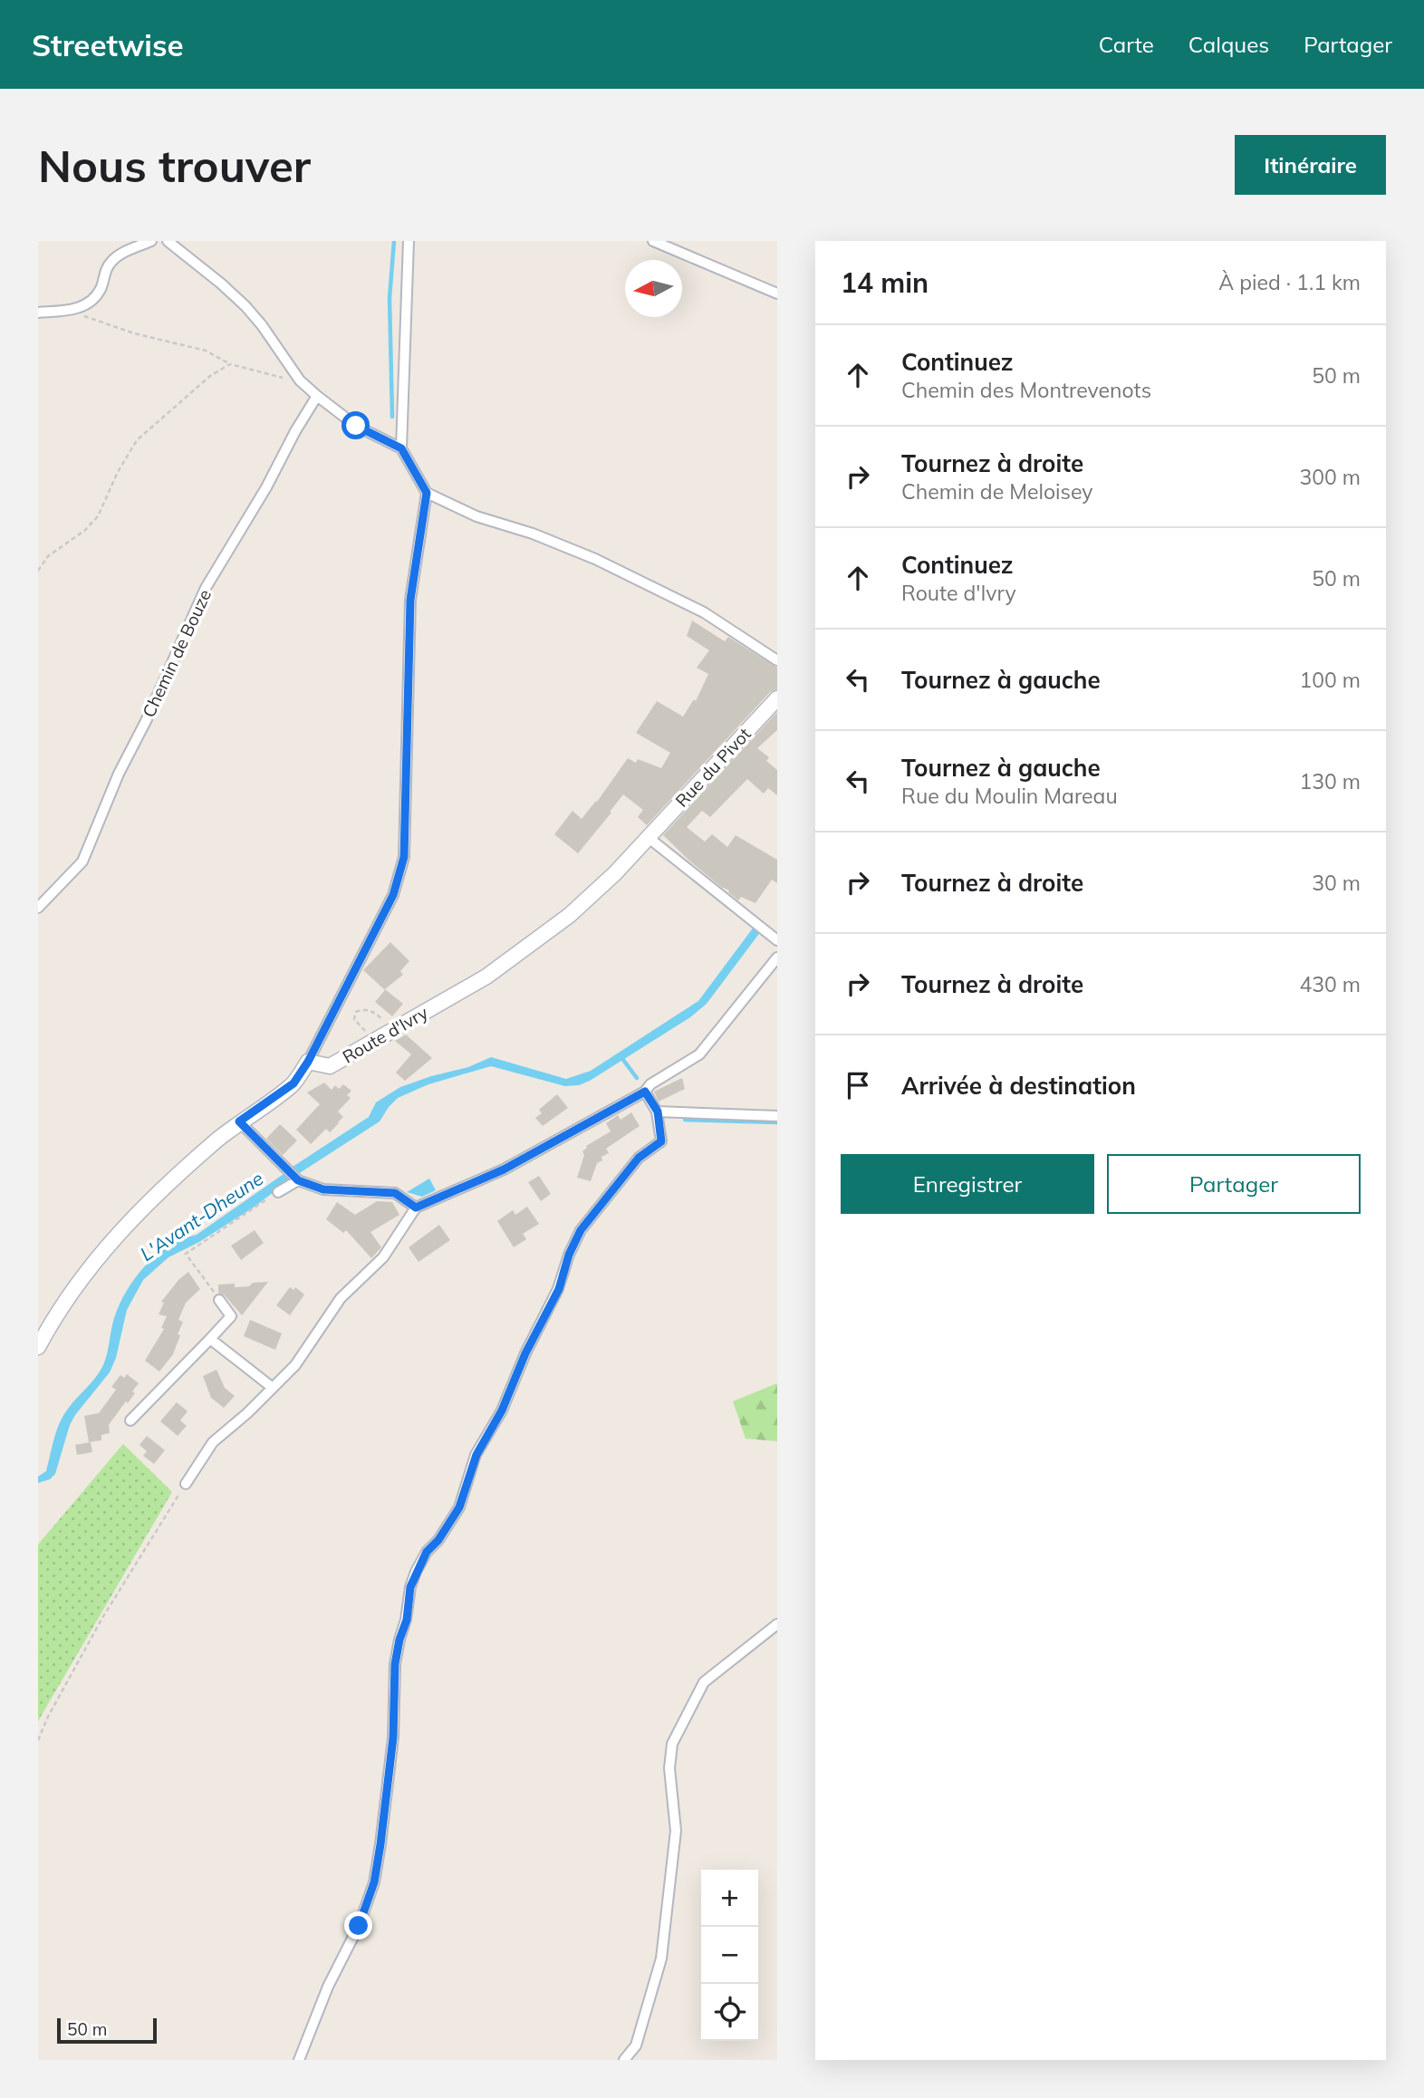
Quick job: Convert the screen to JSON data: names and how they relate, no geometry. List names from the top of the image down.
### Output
{
  "streets": {
    "main road": ["Rue du Pivot", "Route d'Ivry"],
    "street": ["Chemin de Bouze"]
  },
  "crossings": [
    ["Rue du Pivot", "Route d'Ivry"]
  ],
  "water": ["L'Avant-Dheune"],
  "scale_bar": "50 m",
  "north": "left",
  "page": {
    "header": "Streetwise",
    "nav": ["Carte", "Calques", "Partager"],
    "buttons": [
      "Itinéraire",
      ["Enregistrer", "Partager"]
    ],
    "title": "Nous trouver",
    "heading": ["14 min", "À pied · 1.1 km"],
    "list": [
      ["Continuez", "Chemin des Montrevenots", "50 m"],
      ["Tournez à droite", "Chemin de Meloisey", "300 m"],
      ["Continuez", "Route d'Ivry", "50 m"],
      ["Tournez à gauche", "100 m"],
      ["Tournez à gauche", "Rue du Moulin Mareau", "130 m"],
      ["Tournez à droite", "30 m"],
      ["Tournez à droite", "430 m"],
      "Arrivée à destination"
    ],
    "map_buttons": ["+", "−"],
    "scale": "50 m"
  }
}
